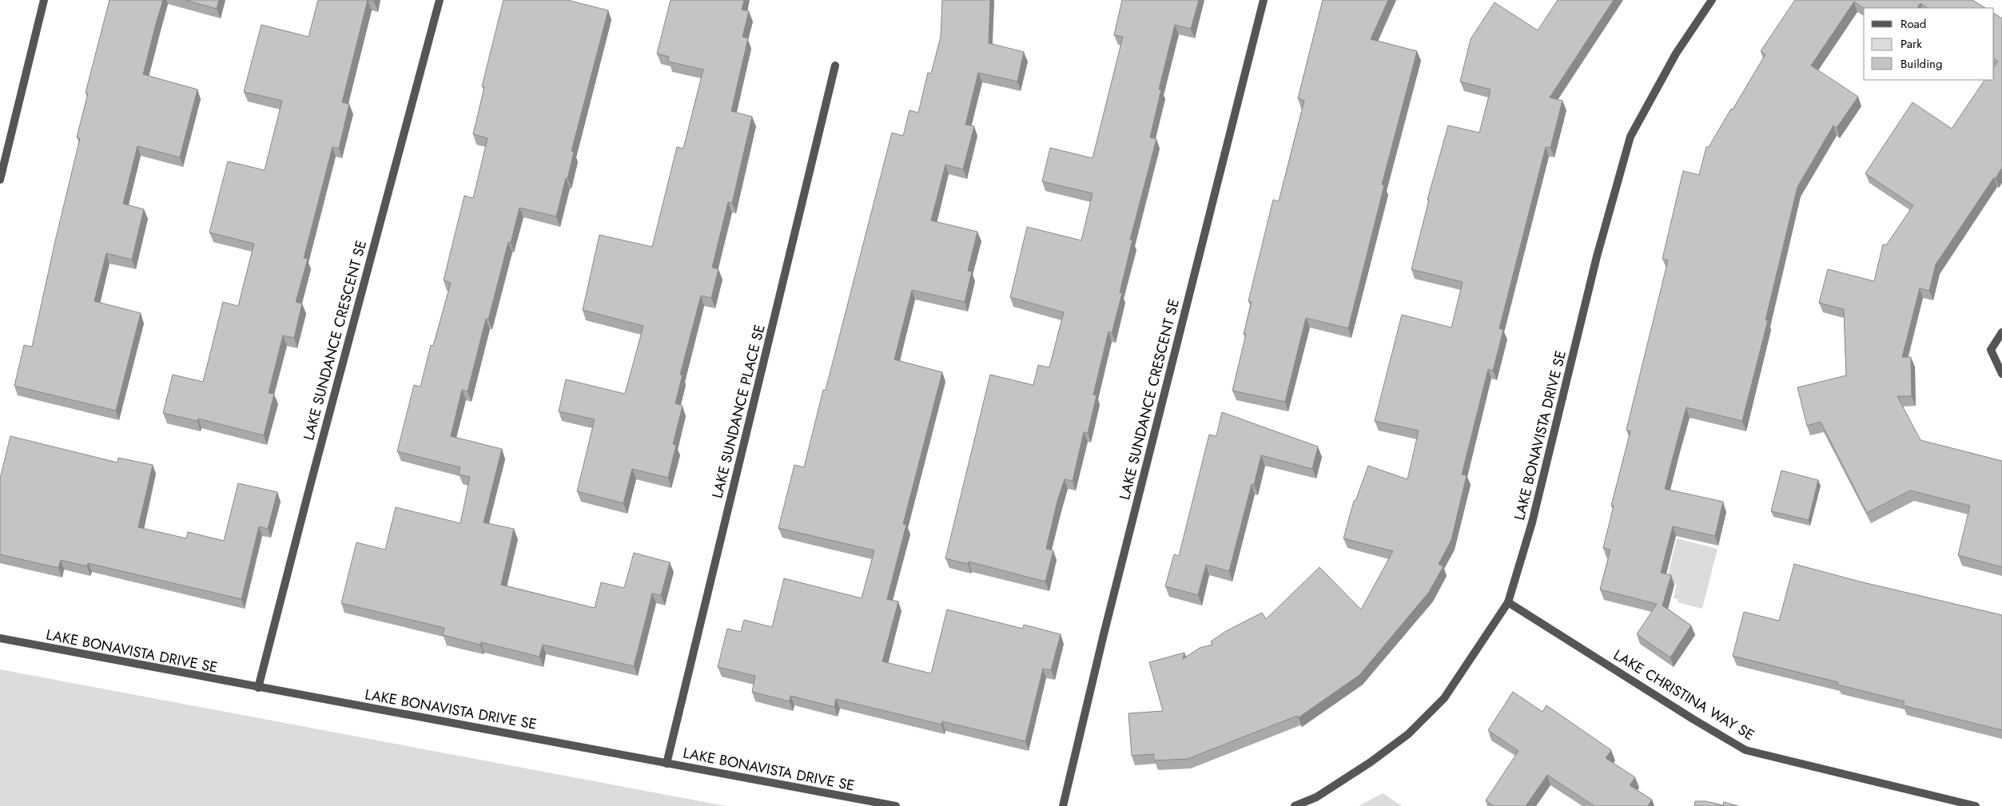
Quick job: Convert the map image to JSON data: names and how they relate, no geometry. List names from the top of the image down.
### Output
{
  "streets": {
    "street": [
      "LAKE SUNDANCE CRESCENT SE",
      "LAKE SUNDANCE PLACE SE",
      "LAKE BONAVISTA DRIVE SE",
      "LAKE CHRISTINA WAY SE"
    ]
  },
  "crossings": [
    ["LAKE SUNDANCE CRESCENT SE", "LAKE BONAVISTA DRIVE SE"],
    ["LAKE SUNDANCE PLACE SE", "LAKE BONAVISTA DRIVE SE"],
    ["LAKE BONAVISTA DRIVE SE", "LAKE CHRISTINA WAY SE"]
  ],
  "legend": ["Road", "Park", "Building"]
}
